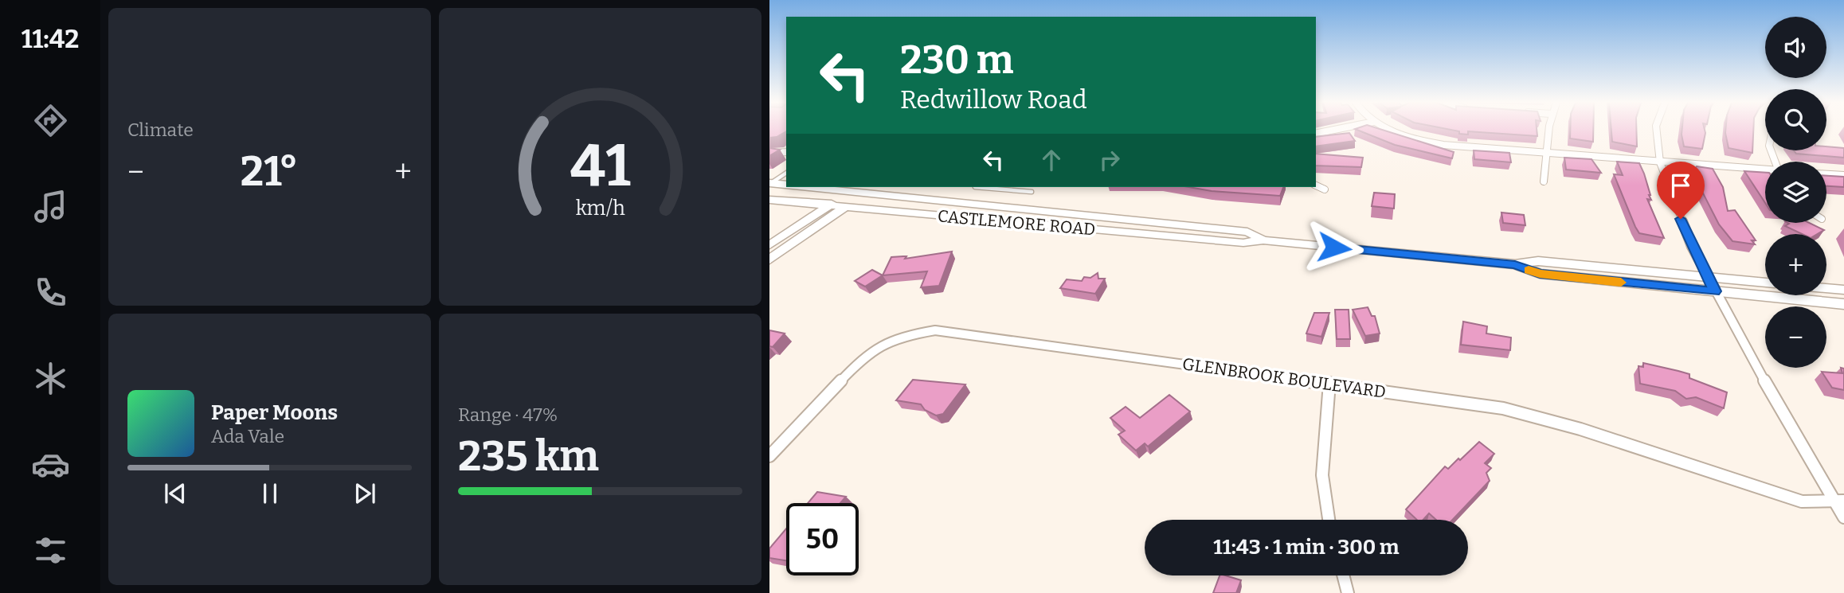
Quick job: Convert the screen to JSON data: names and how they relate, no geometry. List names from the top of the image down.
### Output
{
  "streets": {
    "main road": ["CASTLEMORE ROAD"],
    "street": ["GLENBROOK BOULEVARD"]
  },
  "page": {
    "tabs": "11:42",
    "tile": [
      "Climate",
      ["Range · 47%", "235 km"]
    ],
    "map_buttons": ["+", "−"],
    "turn": ["230 m", "Redwillow Road"],
    "heat": ["−", "21°", "+"],
    "song": ["Paper Moons", "Ada Vale"],
    "limit": "50",
    "trip": "11:43 · 1 min · 300 m",
    "gauge": ["41", "km/h"]
  }
}
